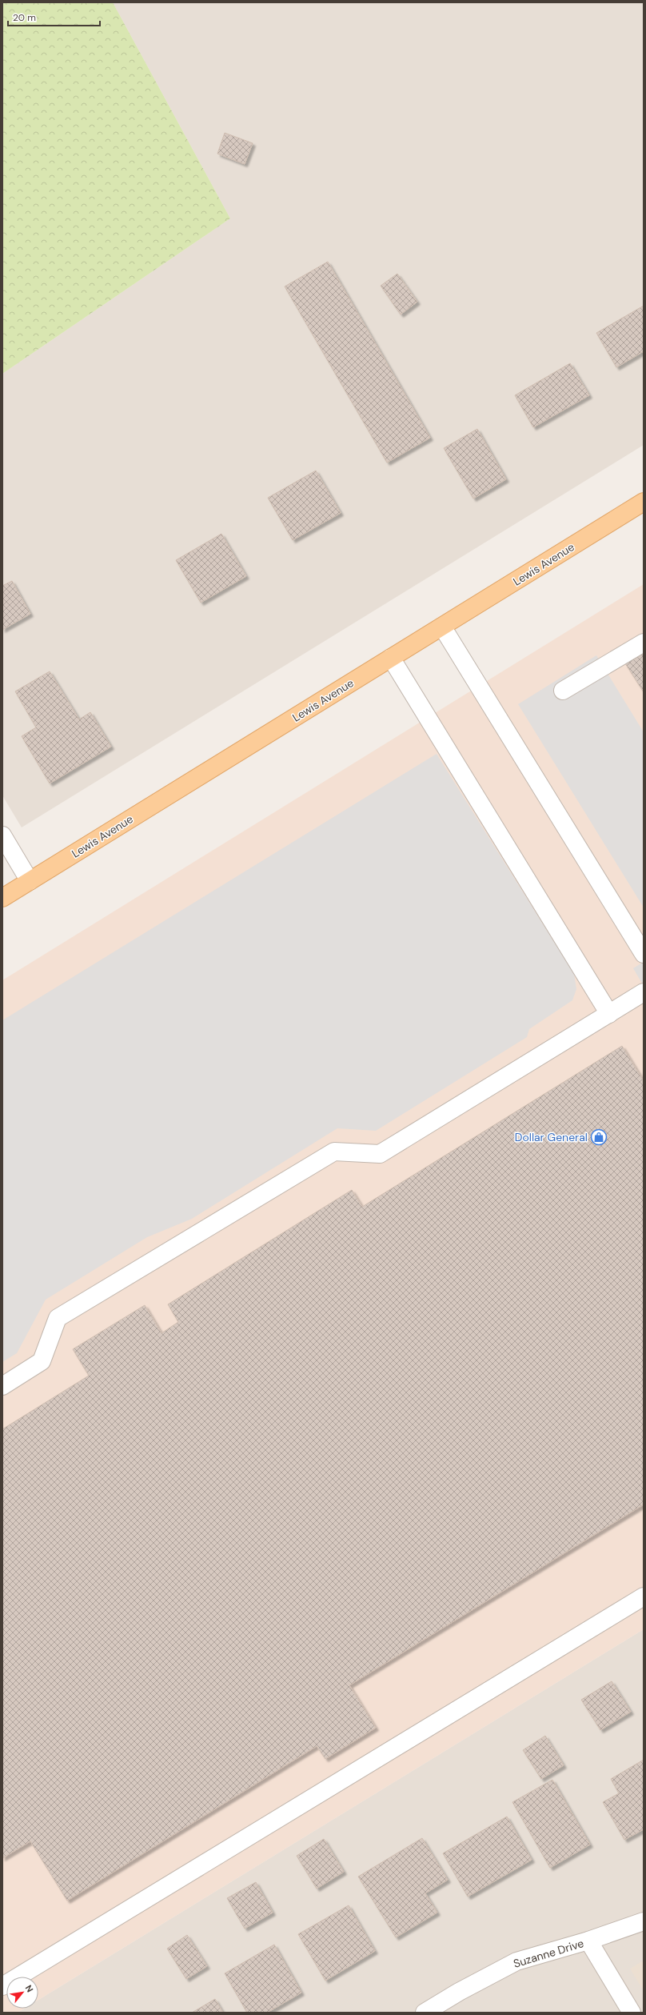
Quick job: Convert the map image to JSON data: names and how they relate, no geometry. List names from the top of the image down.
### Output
{
  "streets": {
    "main road": ["Lewis Avenue"],
    "street": ["Suzanne Drive"]
  },
  "places": {
    "shop": ["Dollar General"]
  },
  "scale_bar": "20 m",
  "north": "top right"
}
